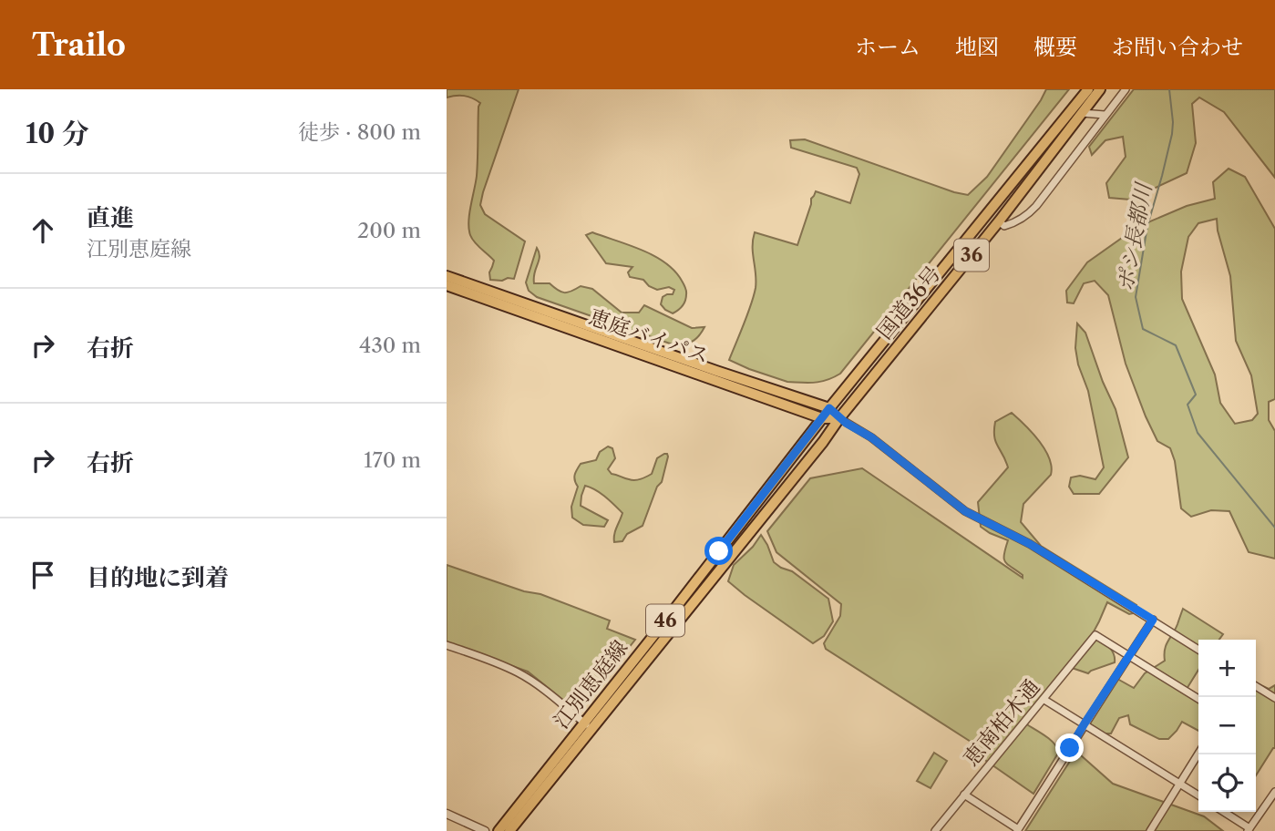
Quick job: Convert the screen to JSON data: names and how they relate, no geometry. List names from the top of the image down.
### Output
{
  "streets": {
    "main road": [
      "36",
      "国道36号",
      "恵庭バイパス",
      "46",
      "江別恵庭線"
    ],
    "street": ["恵南柏木通"]
  },
  "crossings": [
    ["国道36号", "恵庭バイパス"],
    ["国道36号", "江別恵庭線"],
    ["恵庭バイパス", "江別恵庭線"]
  ],
  "water": ["ポシ長都川"],
  "page": {
    "header": "Trailo",
    "nav": [
      "ホーム",
      "地図",
      "概要",
      "お問い合わせ"
    ],
    "heading": ["10 分", "徒歩 · 800 m"],
    "list": [
      ["直進", "江別恵庭線", "200 m"],
      ["右折", "430 m"],
      ["右折", "170 m"],
      "目的地に到着"
    ],
    "map_buttons": ["+", "−"]
  }
}
